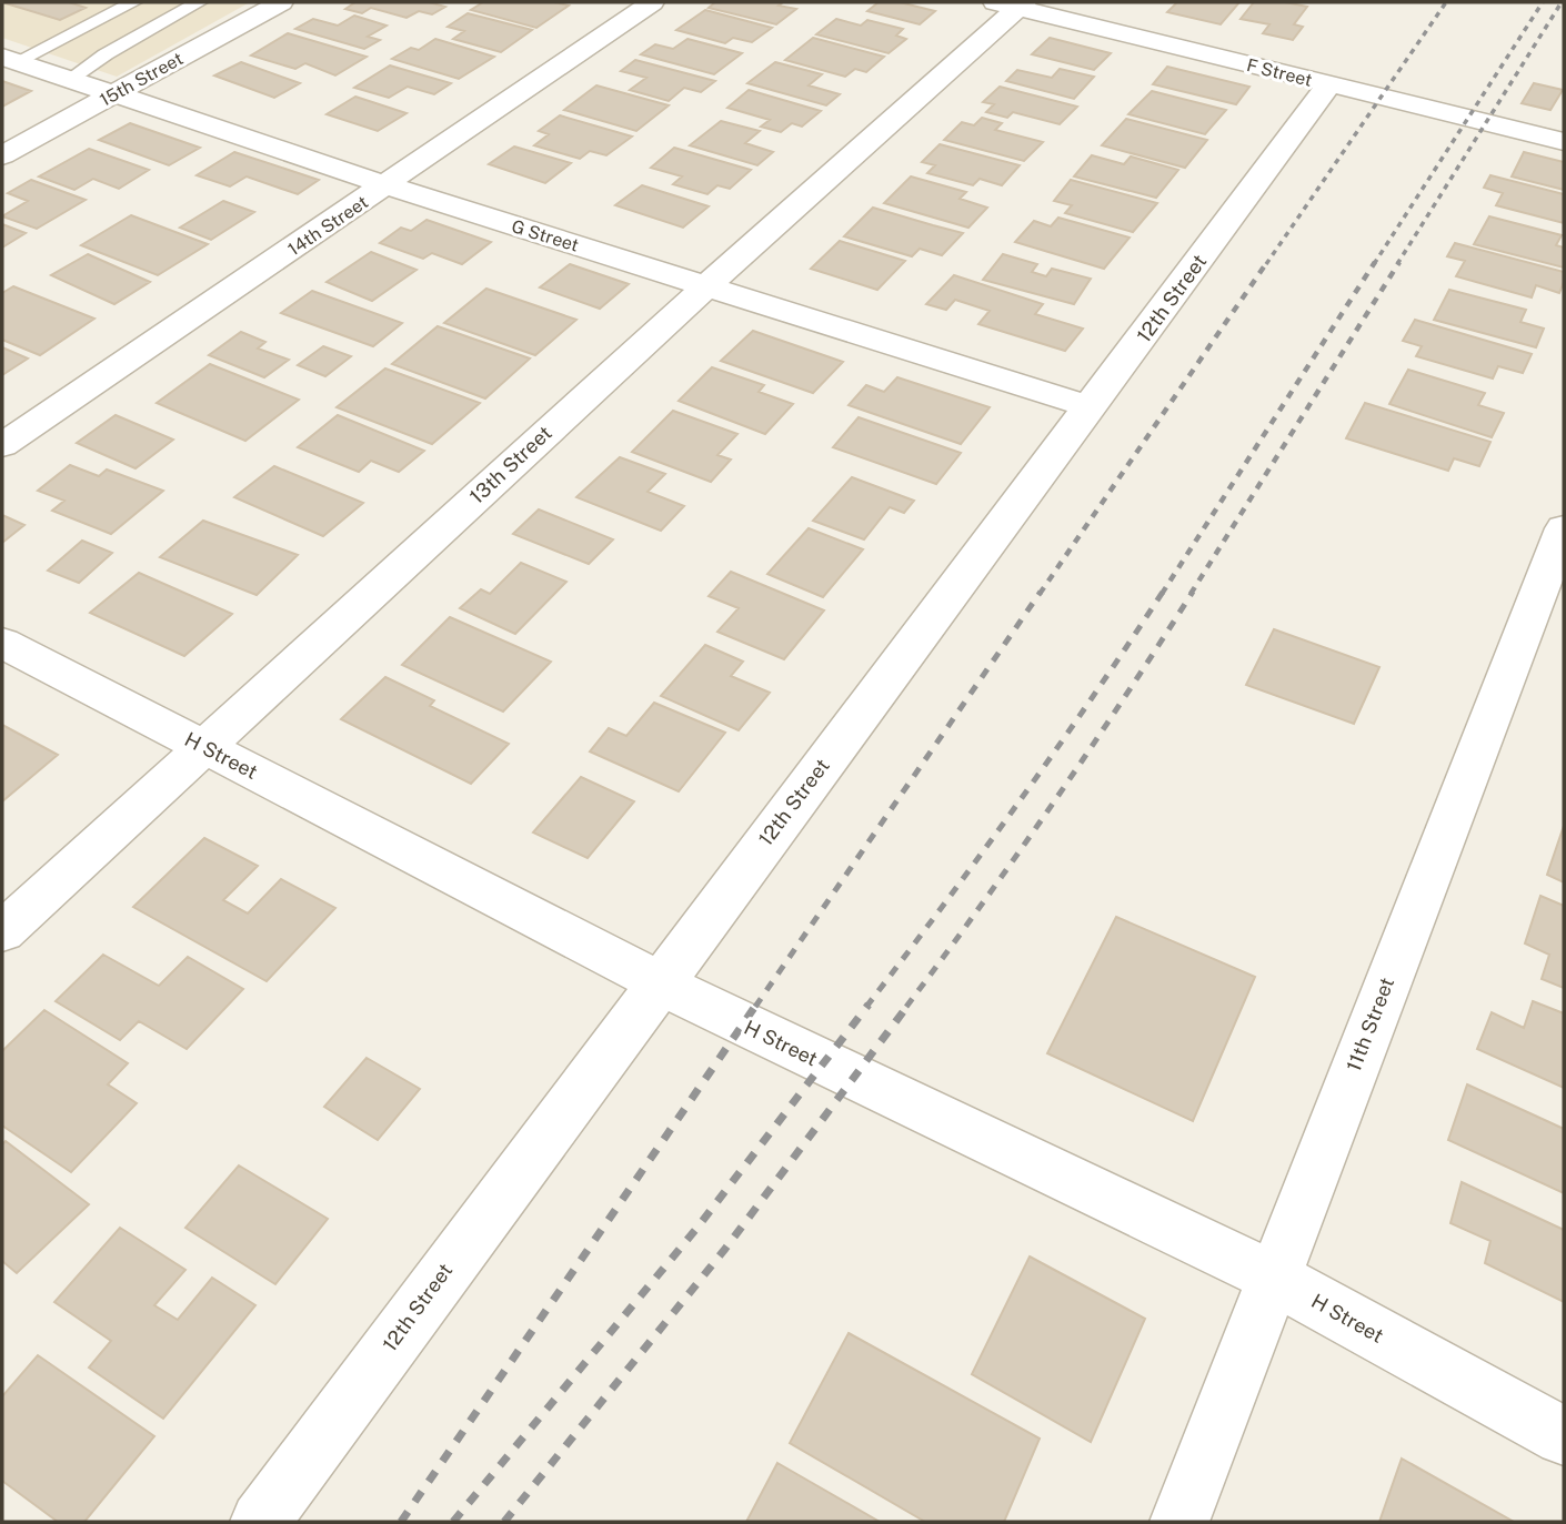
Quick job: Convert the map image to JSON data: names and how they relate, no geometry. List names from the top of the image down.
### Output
{
  "streets": {
    "street": [
      "F Street",
      "15th Street",
      "14th Street",
      "G Street",
      "12th Street",
      "13th Street",
      "H Street",
      "11th Street"
    ]
  },
  "crossings": [
    ["F Street", "12th Street"],
    ["F Street", "13th Street"],
    ["15th Street", "G Street"],
    ["14th Street", "G Street"],
    ["G Street", "12th Street"],
    ["G Street", "13th Street"],
    ["12th Street", "H Street"],
    ["13th Street", "H Street"],
    ["H Street", "11th Street"]
  ]
}
